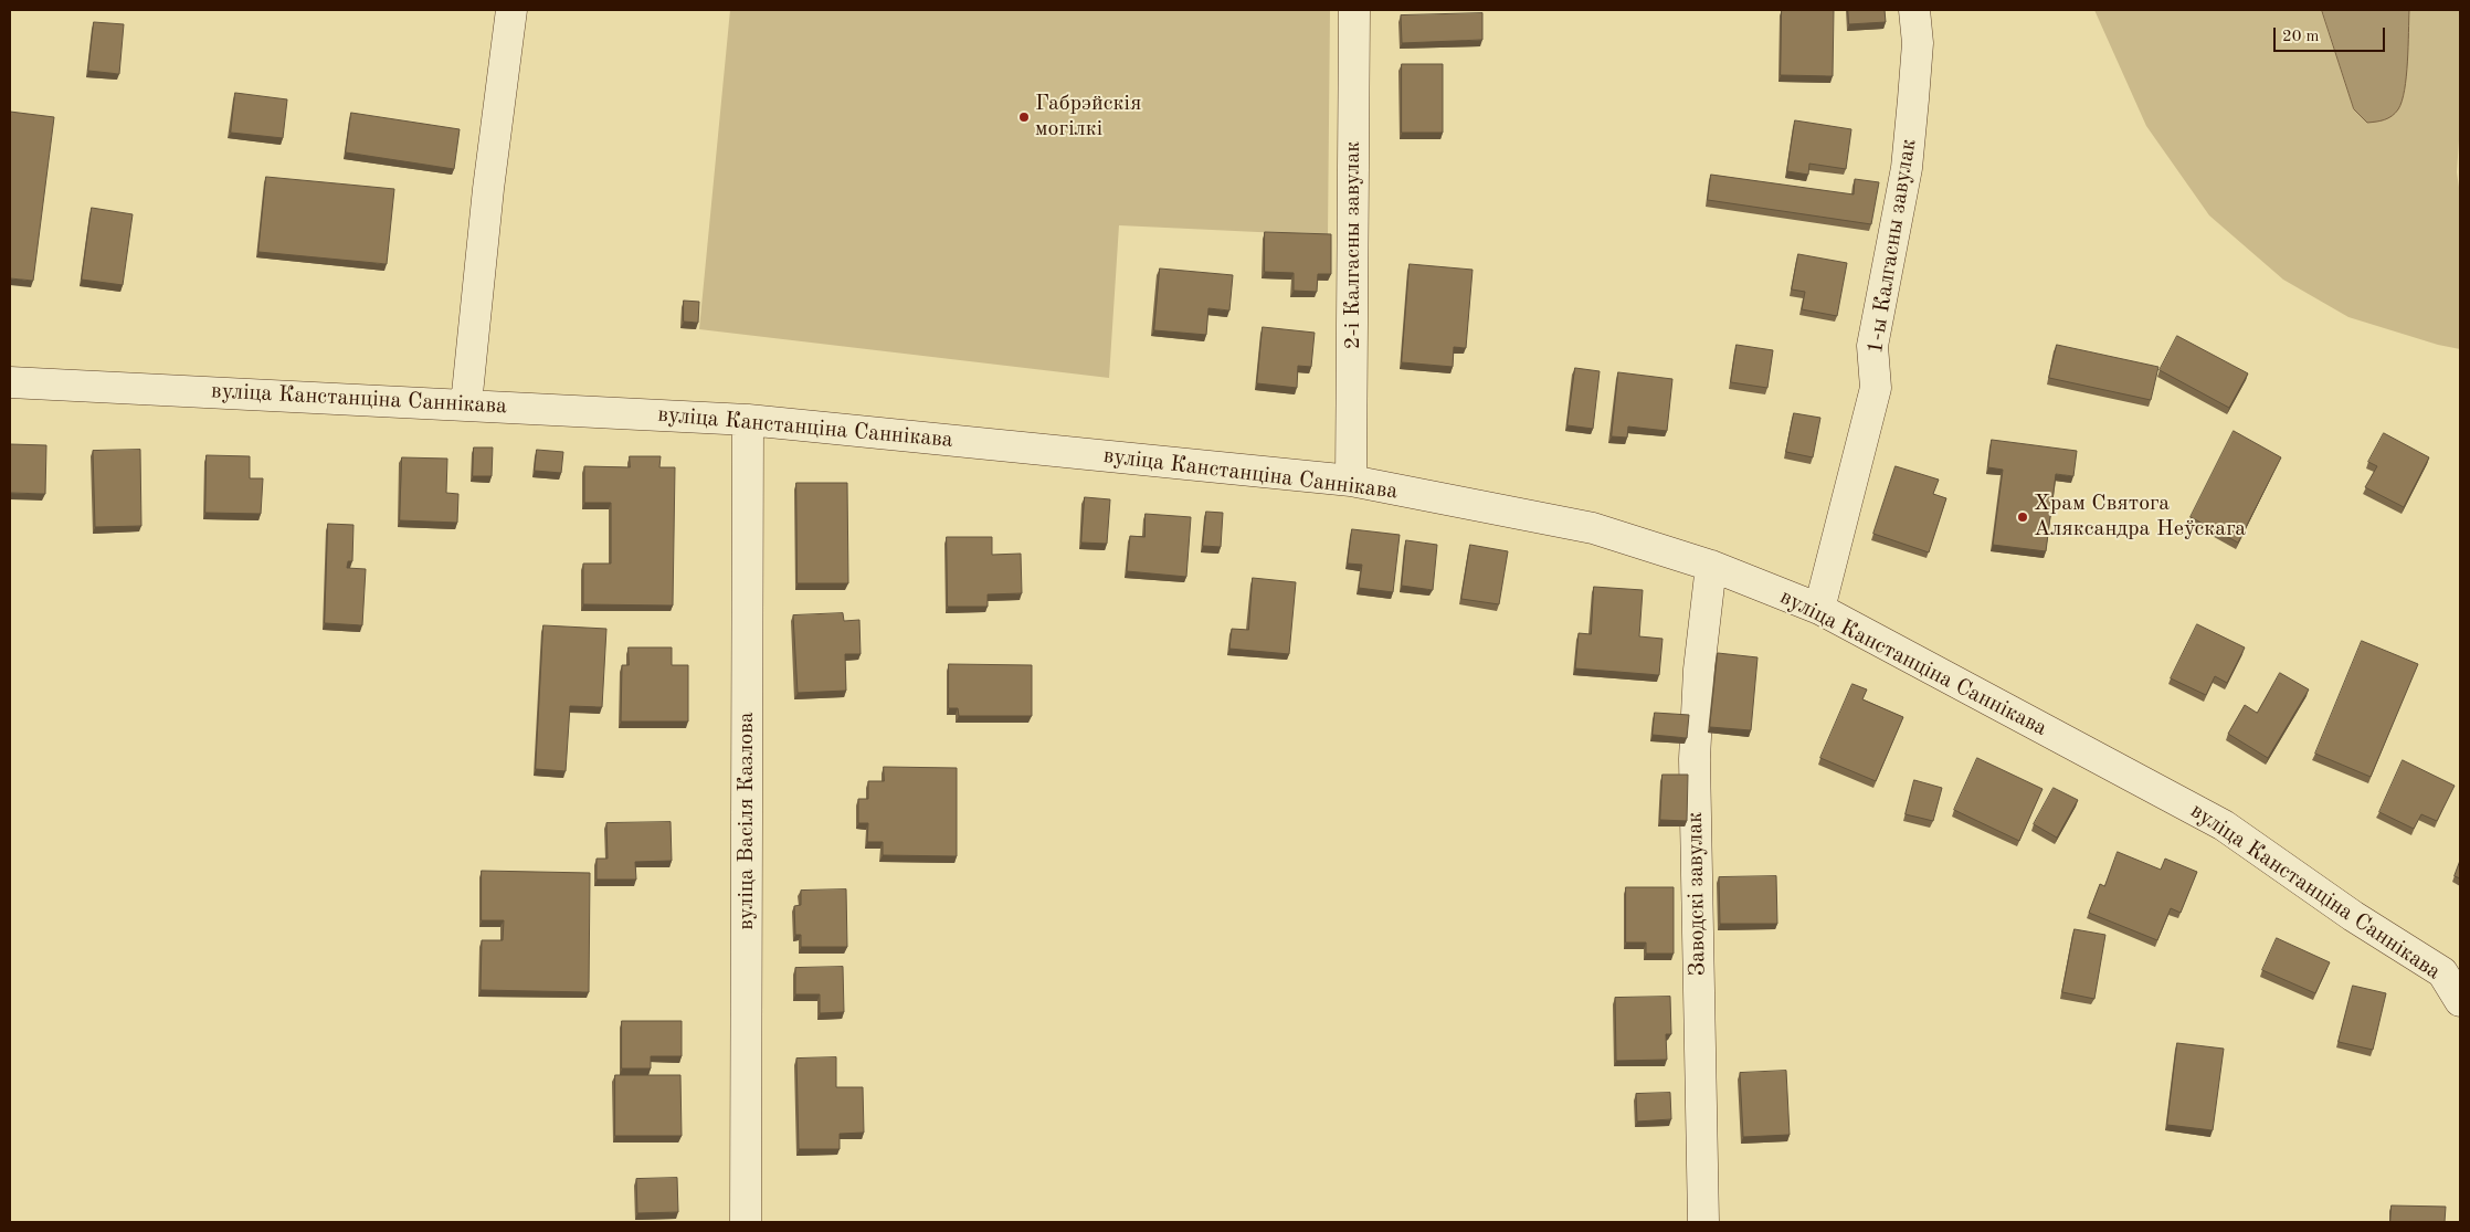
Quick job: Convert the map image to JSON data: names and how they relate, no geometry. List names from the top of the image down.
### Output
{
  "streets": {
    "street": [
      "2-і Калгасны завулак",
      "1-ы Калгасны завулак",
      "вуліца Канстанціна Саннікава",
      "вуліца Васіля Казлова",
      "Заводскі завулак"
    ]
  },
  "crossings": [
    ["2-і Калгасны завулак", "вуліца Канстанціна Саннікава"],
    ["1-ы Калгасны завулак", "вуліца Канстанціна Саннікава"],
    ["вуліца Канстанціна Саннікава", "вуліца Васіля Казлова"],
    ["вуліца Канстанціна Саннікава", "Заводскі завулак"]
  ],
  "places": ["Габрэйскія могілкі", "Храм Святога Аляксандра Неўскага"],
  "scale_bar": "20 m"
}
